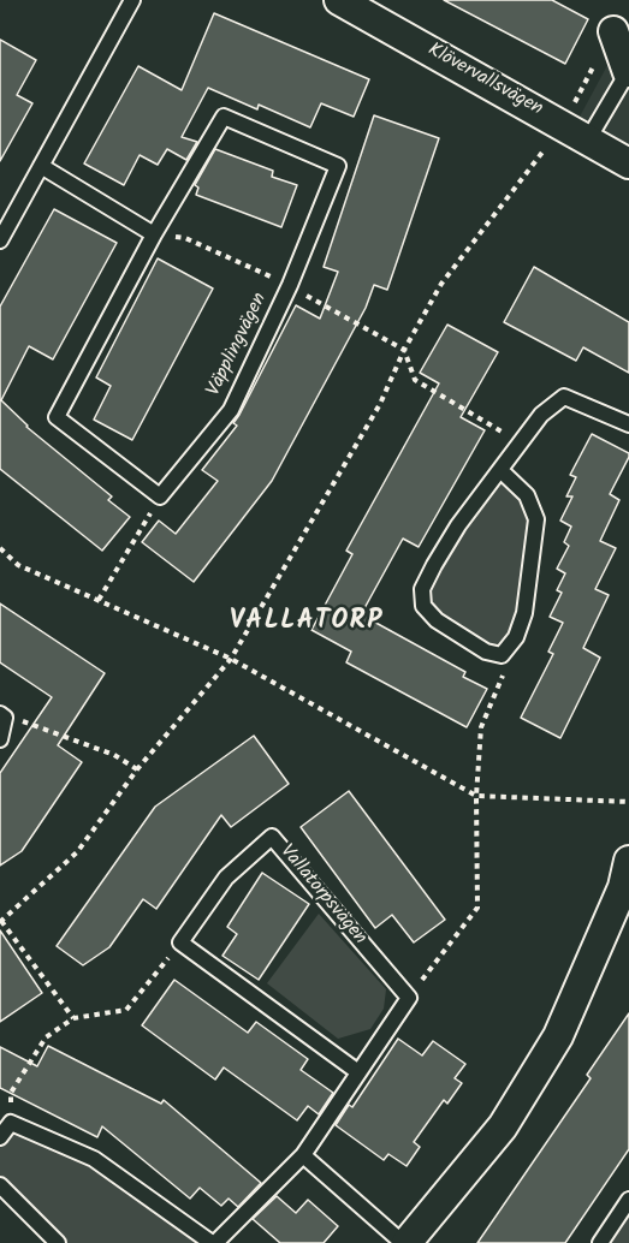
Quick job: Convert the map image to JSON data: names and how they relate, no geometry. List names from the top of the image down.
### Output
{
  "streets": {
    "street": ["Klövervallsvägen"],
    "lane": ["Väpplingvägen", "Vallatorpsvägen"]
  },
  "districts": ["VALLATORP"]
}
